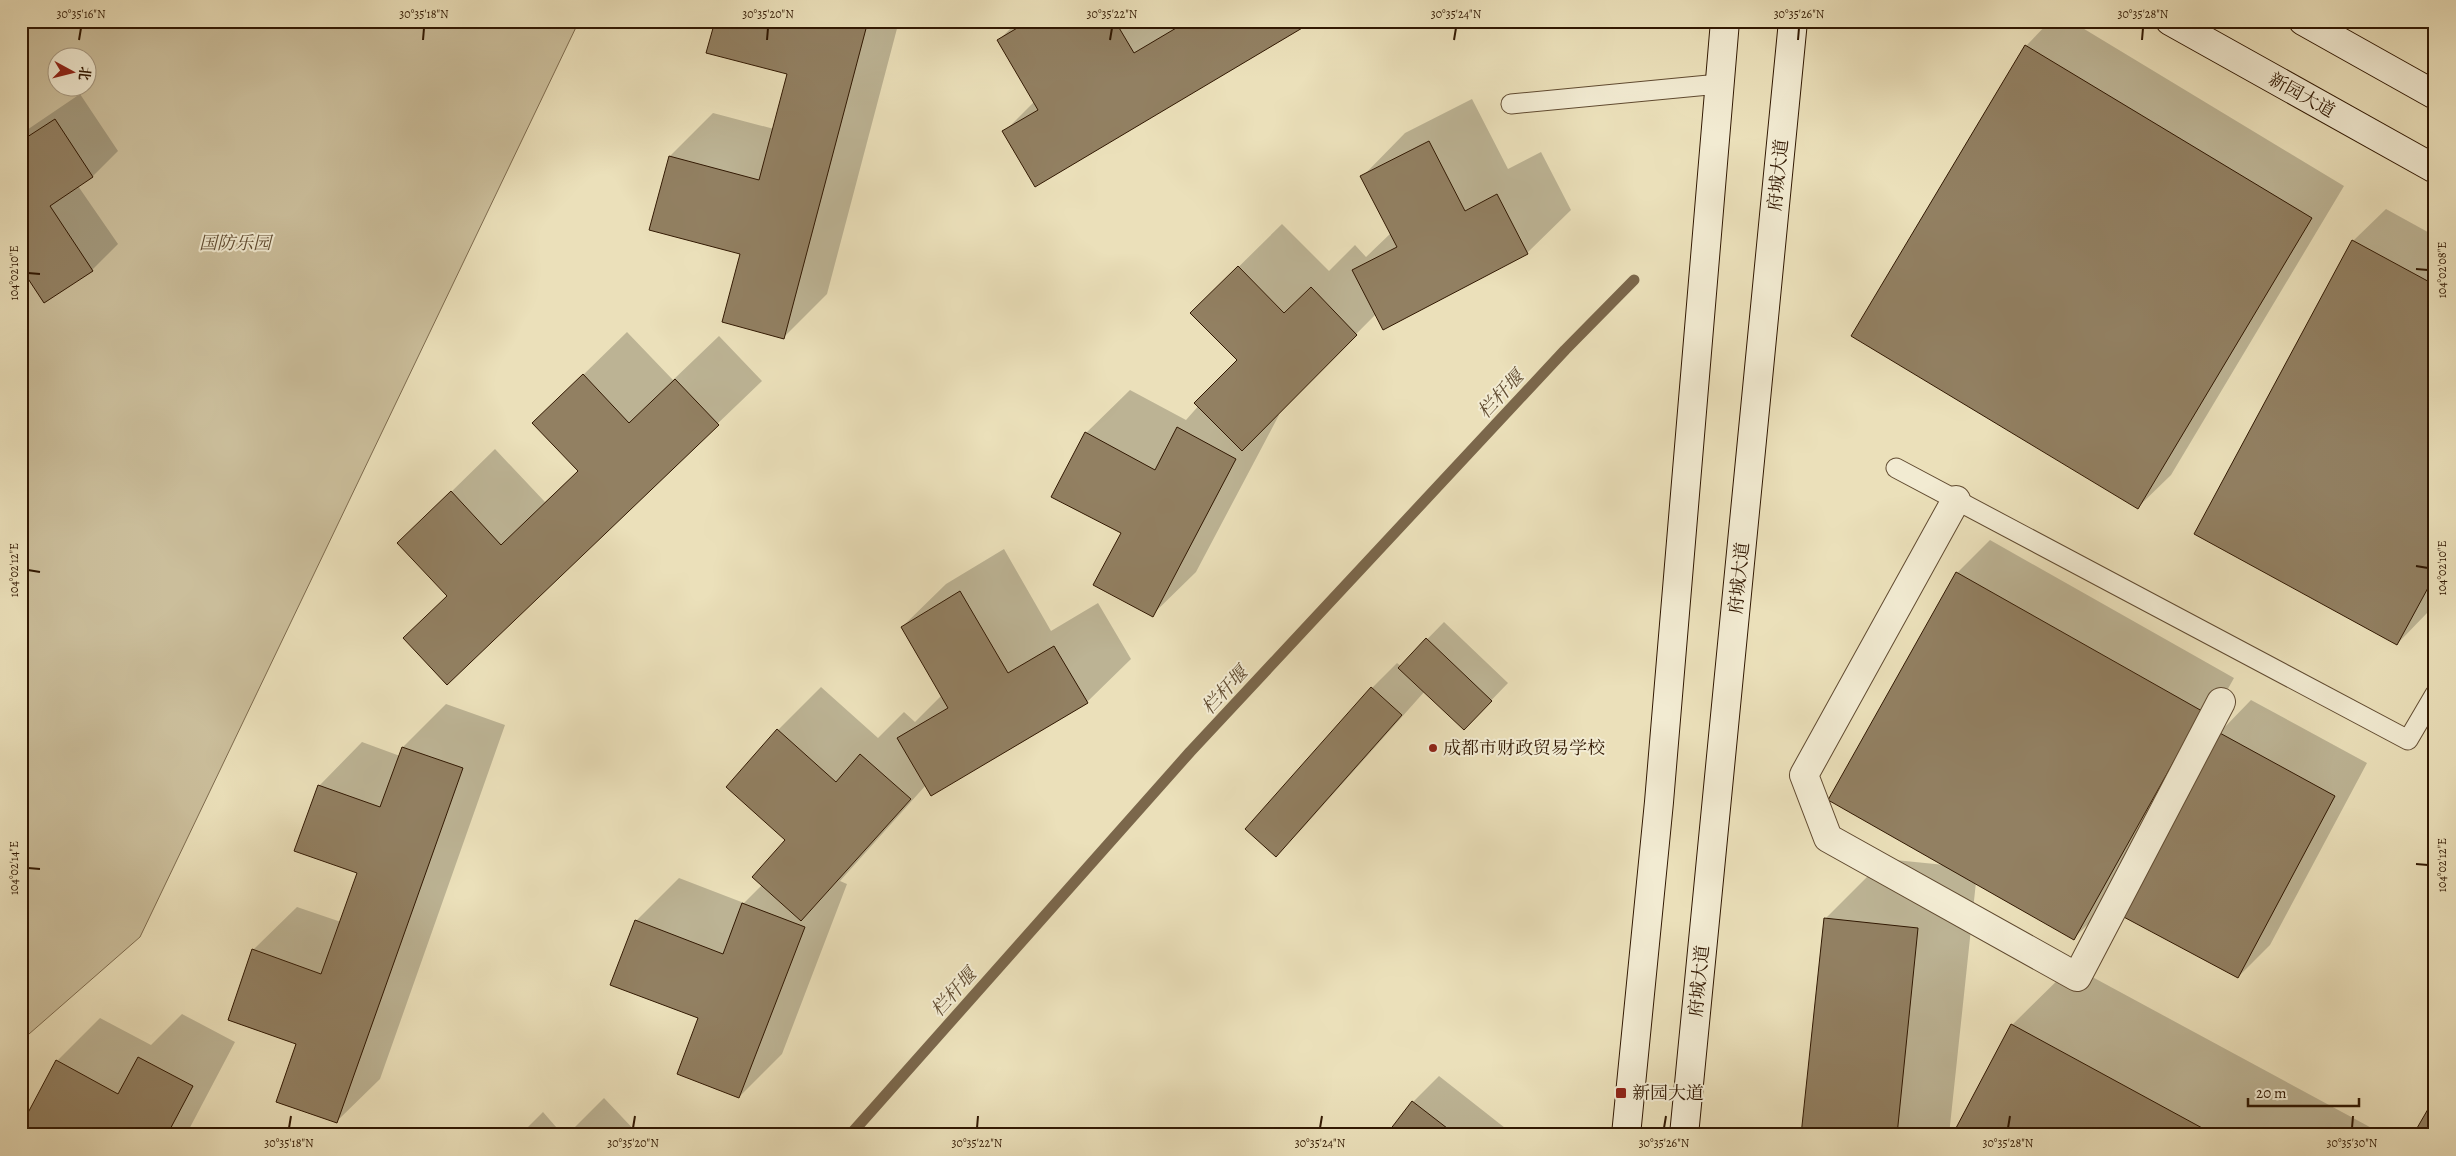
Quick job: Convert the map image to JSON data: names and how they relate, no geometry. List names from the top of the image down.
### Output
{
  "streets": {
    "main road": ["新园大道", "府城大道"]
  },
  "water": ["栏杆堰"],
  "parks": ["国防乐园"],
  "places": {
    "other": ["成都市财政贸易学校"],
    "transit": ["新园大道"]
  },
  "scale_bar": "20 m",
  "north": "right",
  "coordinates": [
    "30°35'16\"N",
    "30°35'18\"N",
    "30°35'20\"N",
    "30°35'22\"N",
    "30°35'24\"N",
    "30°35'26\"N",
    "30°35'28\"N",
    "104°02'08\"E",
    "104°02'10\"E",
    "104°02'12\"E",
    "104°02'14\"E",
    "30°35'30\"N"
  ]
}
